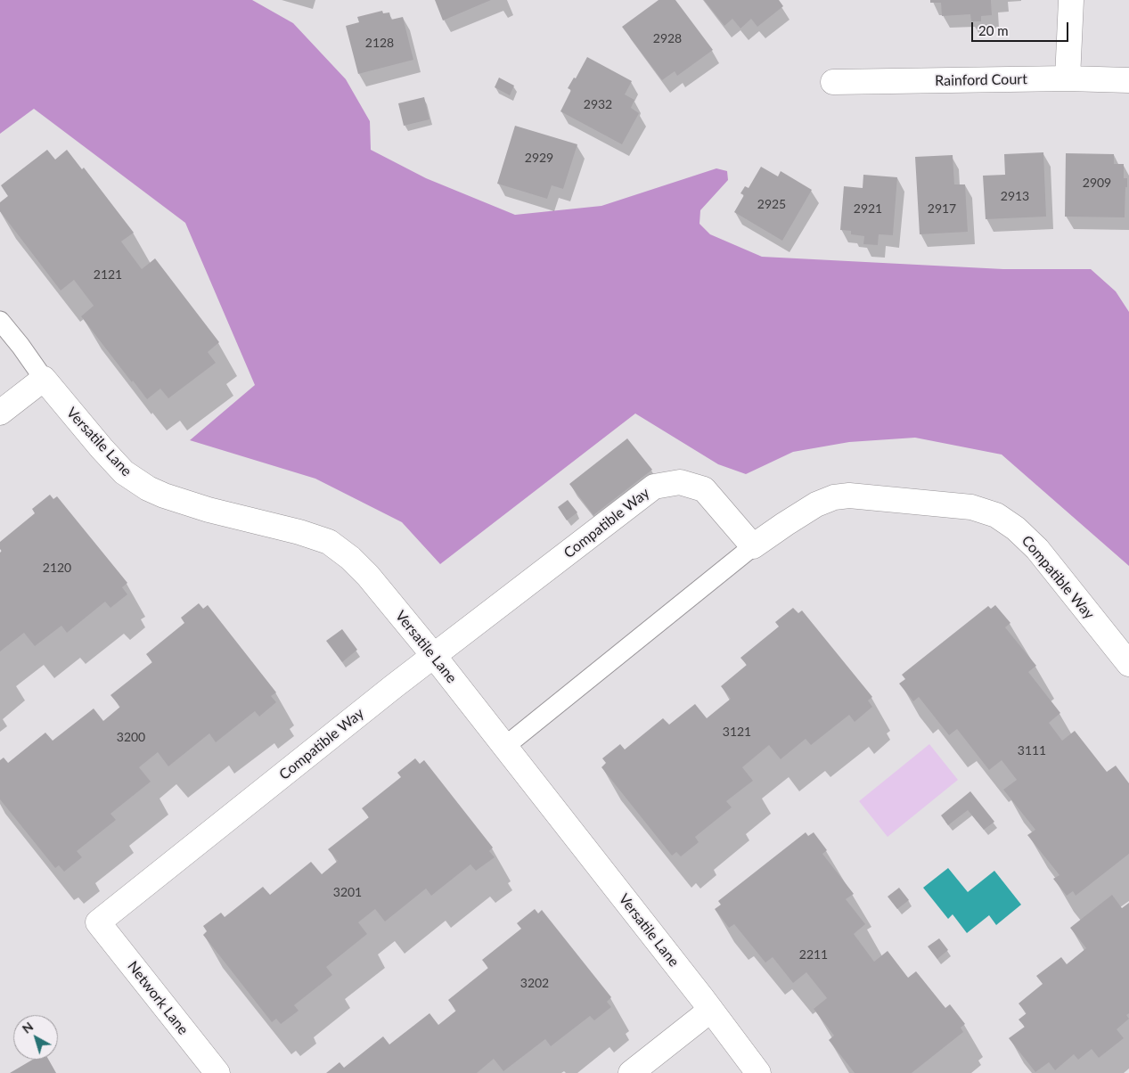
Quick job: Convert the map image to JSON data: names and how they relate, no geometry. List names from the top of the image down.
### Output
{
  "streets": {
    "street": [
      "Rainford Court",
      "Versatile Lane",
      "Compatible Way",
      "Network Lane"
    ]
  },
  "crossings": [
    ["Versatile Lane", "Compatible Way"],
    ["Compatible Way", "Network Lane"]
  ],
  "house_numbers": [
    "2928",
    "2128",
    "2932",
    "2929",
    "2909",
    "2913",
    "2925",
    "2921",
    "2917",
    "2121",
    "2120",
    "3121",
    "3200",
    "3111",
    "3201",
    "2211",
    "3202"
  ],
  "scale_bar": "20 m",
  "north": "top left"
}
